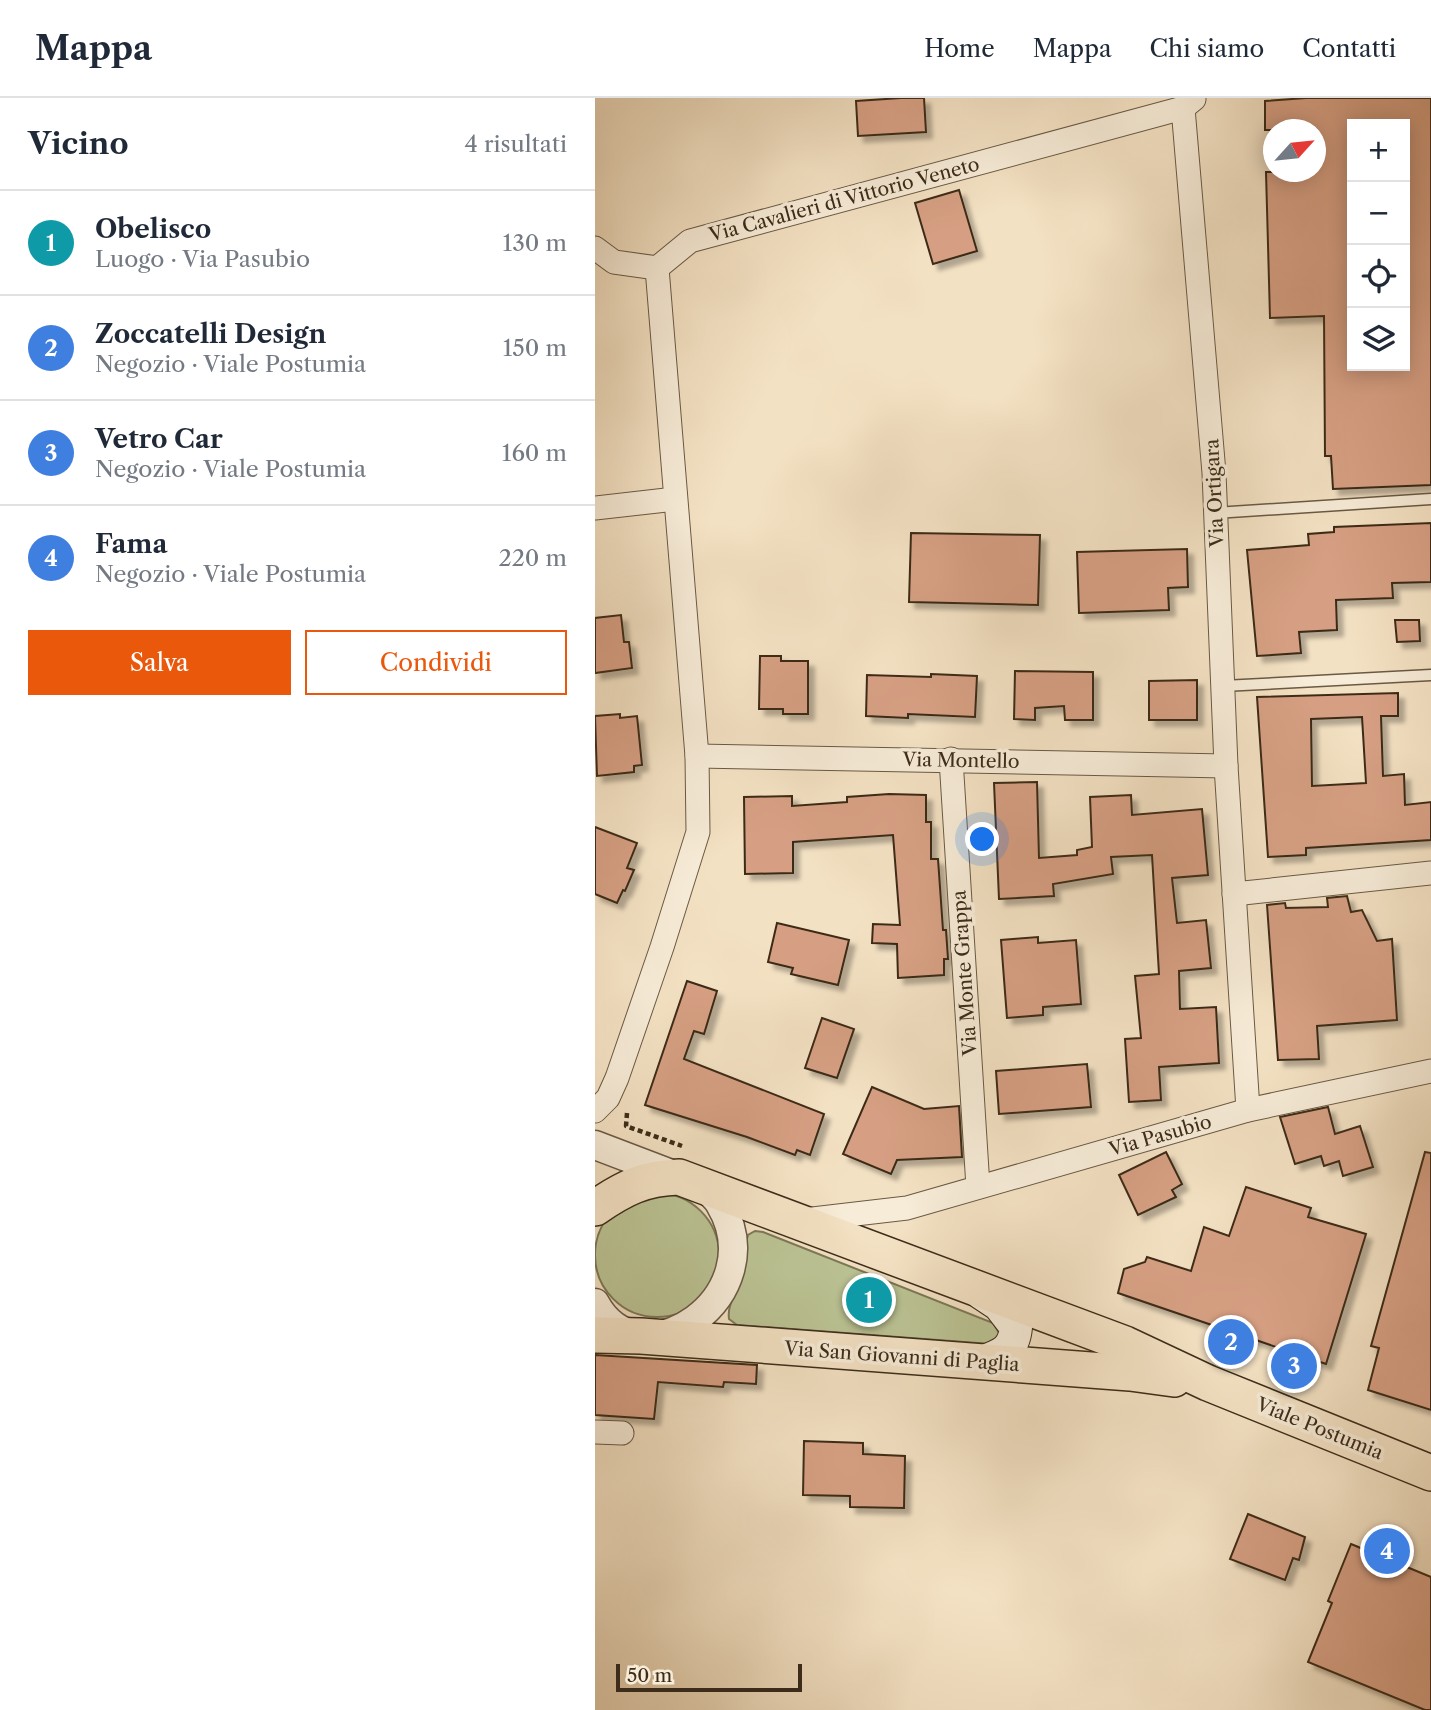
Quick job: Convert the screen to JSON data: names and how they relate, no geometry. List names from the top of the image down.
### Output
{
  "streets": {
    "main road": ["Via San Giovanni di Paglia", "Viale Postumia"],
    "street": [
      "Via Cavalieri di Vittorio Veneto",
      "Via Ortigara",
      "Via Montello",
      "Via Monte Grappa",
      "Via Pasubio"
    ]
  },
  "crossings": [
    ["Via Cavalieri di Vittorio Veneto", "Via Ortigara"],
    ["Via Ortigara", "Via Montello"],
    ["Via Ortigara", "Via Pasubio"],
    ["Via Montello", "Via Monte Grappa"],
    ["Via Monte Grappa", "Via Pasubio"],
    ["Via San Giovanni di Paglia", "Viale Postumia"]
  ],
  "scale_bar": "50 m",
  "north": "top right",
  "page": {
    "header": "Mappa",
    "nav": [
      "Home",
      "Mappa",
      "Chi siamo",
      "Contatti"
    ],
    "heading": ["Vicino", "4 risultati"],
    "map_buttons": ["+", "−"],
    "list": [
      {
        "mark": "1",
        "name": "Obelisco",
        "note": "Luogo · Via Pasubio",
        "value": "130 m"
      },
      {
        "mark": "2",
        "name": "Zoccatelli Design",
        "note": "Negozio · Viale Postumia",
        "value": "150 m"
      },
      {
        "mark": "3",
        "name": "Vetro Car",
        "note": "Negozio · Viale Postumia",
        "value": "160 m"
      },
      {
        "mark": "4",
        "name": "Fama",
        "note": "Negozio · Viale Postumia",
        "value": "220 m"
      }
    ],
    "buttons": ["Salva", "Condividi"],
    "pins": [
      "1",
      "2",
      "3",
      "4"
    ],
    "scale": "50 m"
  }
}
